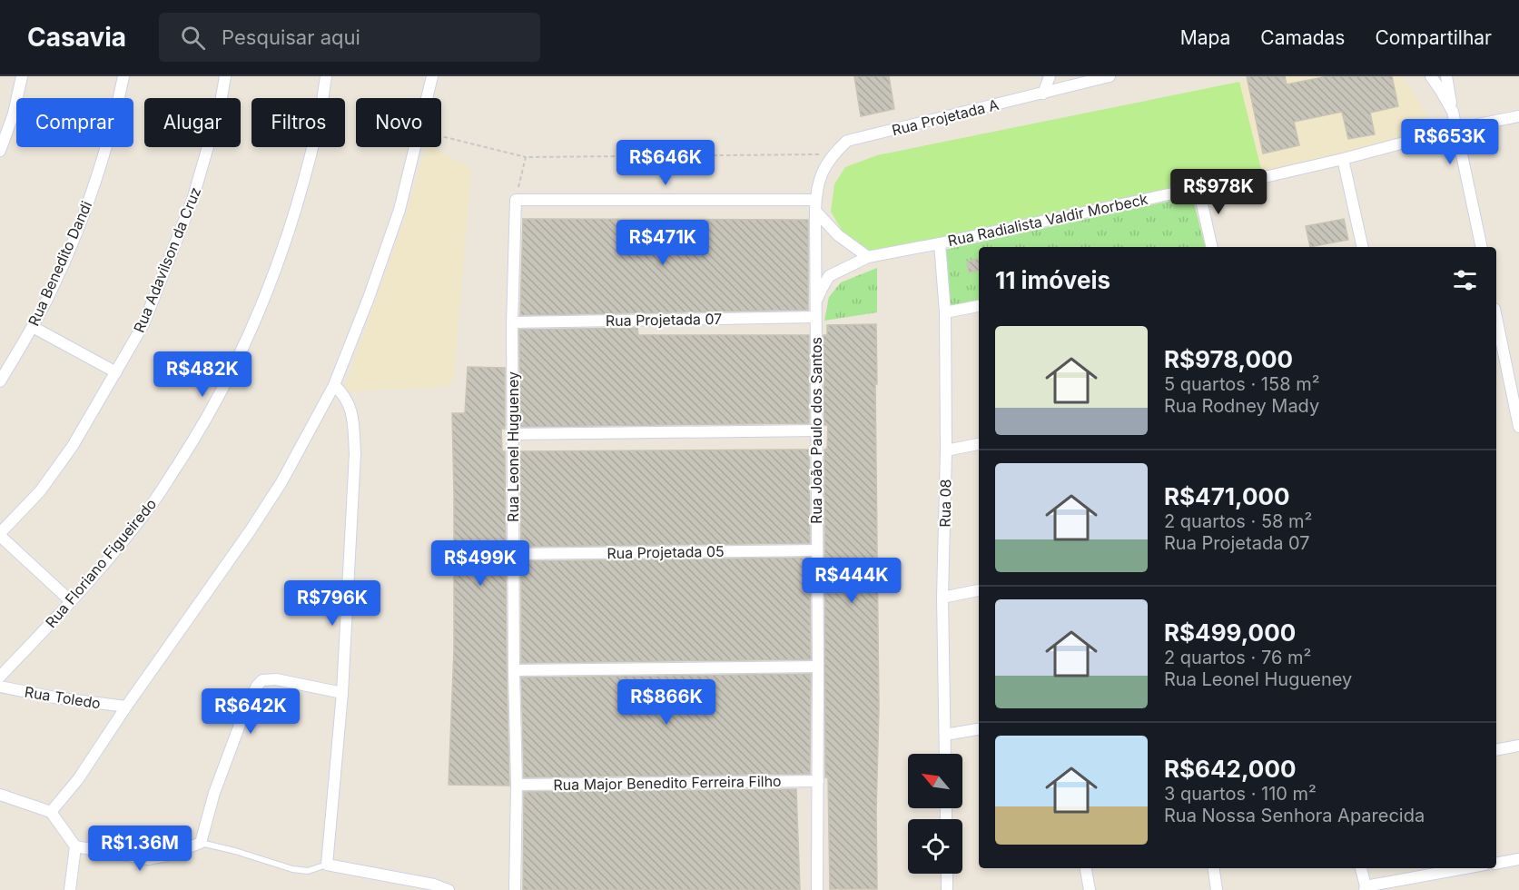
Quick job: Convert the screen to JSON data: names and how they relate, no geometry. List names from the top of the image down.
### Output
{
  "streets": {
    "street": [
      "Rua Projetada A",
      "Rua Radialista Valdir Morbeck",
      "Rua Adavilson da Cruz",
      "Rua Benedito Dandi",
      "Rua Projetada 07",
      "Rua João Paulo dos Santos",
      "Rua Leonel Hugueney",
      "Rua 08",
      "Rua Projetada 05",
      "Rua Floriano Figueiredo",
      "Rua Toledo",
      "Rua Major Benedito Ferreira Filho"
    ]
  },
  "crossings": [
    ["Rua Projetada A", "Rua João Paulo dos Santos"],
    ["Rua Radialista Valdir Morbeck", "Rua 08"],
    ["Rua Projetada 07", "Rua João Paulo dos Santos"],
    ["Rua Projetada 07", "Rua Leonel Hugueney"],
    ["Rua João Paulo dos Santos", "Rua Projetada 05"],
    ["Rua João Paulo dos Santos", "Rua Major Benedito Ferreira Filho"],
    ["Rua Leonel Hugueney", "Rua Projetada 05"],
    ["Rua Leonel Hugueney", "Rua Major Benedito Ferreira Filho"]
  ],
  "north": "top left",
  "page": {
    "header": "Casavia",
    "search": "Pesquisar aqui",
    "nav": ["Mapa", "Camadas", "Compartilhar"],
    "chip": [
      "Comprar",
      "Alugar",
      "Filtros",
      "Novo"
    ],
    "price": [
      "R$653K",
      "R$646K",
      "R$978K",
      "R$471K",
      "R$482K",
      "R$499K",
      "R$444K",
      "R$796K",
      "R$866K",
      "R$642K",
      "R$1.36M"
    ],
    "heading": "11 imóveis",
    "list": [
      {
        "name": "R$978,000",
        "note": "5 quartos · 158 m² · Rua Rodney Mady"
      },
      {
        "name": "R$471,000",
        "note": "2 quartos · 58 m² · Rua Projetada 07"
      },
      {
        "name": "R$499,000",
        "note": "2 quartos · 76 m² · Rua Leonel Hugueney"
      },
      {
        "name": "R$642,000",
        "note": "3 quartos · 110 m² · Rua Nossa Senhora Aparecida"
      }
    ]
  }
}
